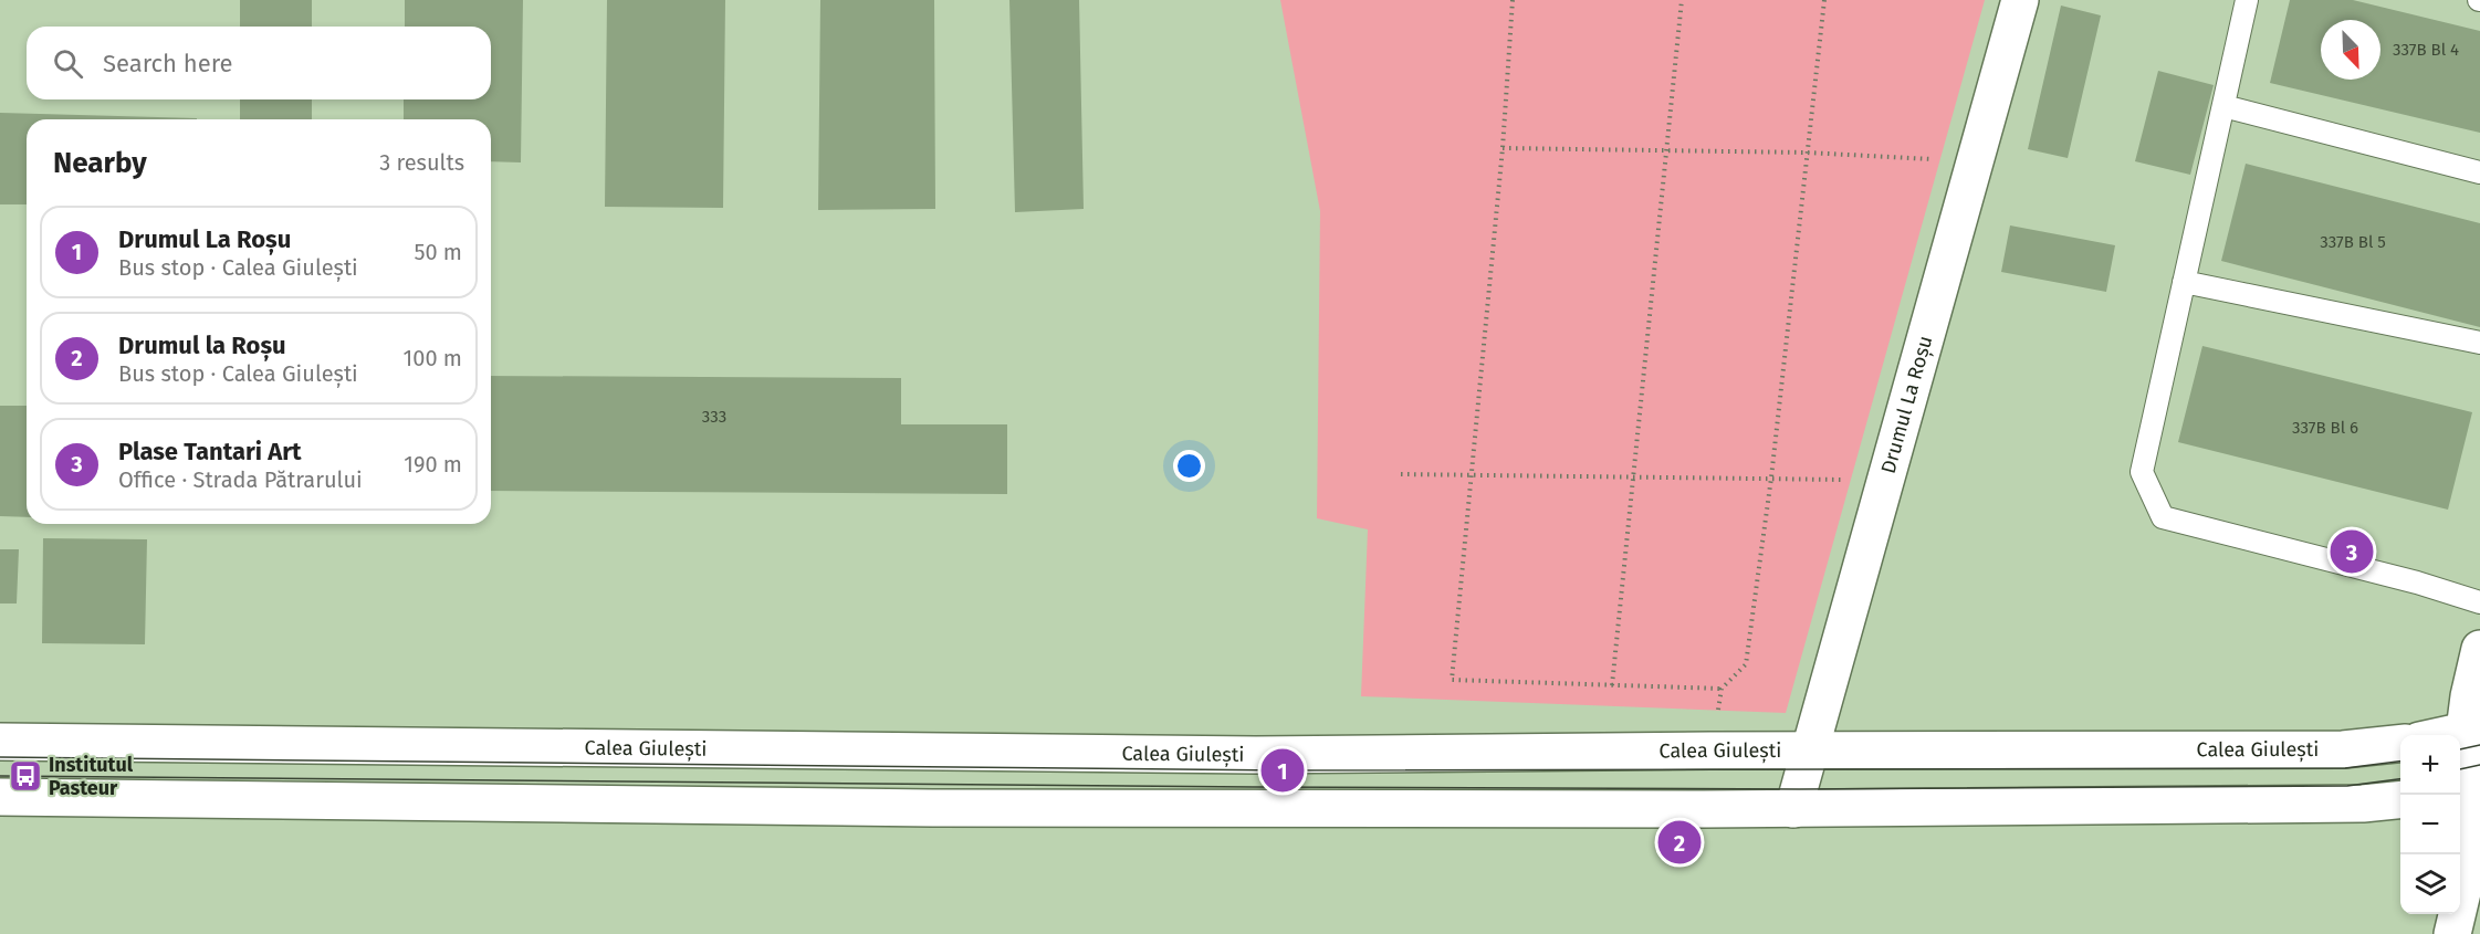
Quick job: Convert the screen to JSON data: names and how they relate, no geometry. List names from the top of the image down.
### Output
{
  "streets": {
    "main road": ["Drumul La Roșu", "Calea Giulești"]
  },
  "crossings": [
    ["Drumul La Roșu", "Calea Giulești"]
  ],
  "places": {
    "bus stop": ["Institutul Pasteur"]
  },
  "house_numbers": [
    "337B Bl 4",
    "337B Bl 5",
    "333",
    "337B Bl 6"
  ],
  "north": "bottom right",
  "page": {
    "search": "Search here",
    "heading": ["Nearby", "3 results"],
    "list": [
      {
        "mark": "1",
        "name": "Drumul La Roșu",
        "note": "Bus stop · Calea Giulești",
        "value": "50 m"
      },
      {
        "mark": "2",
        "name": "Drumul la Roșu",
        "note": "Bus stop · Calea Giulești",
        "value": "100 m"
      },
      {
        "mark": "3",
        "name": "Plase Tantari Art",
        "note": "Office · Strada Pătrarului",
        "value": "190 m"
      }
    ],
    "pins": ["3", "1", "2"],
    "map_buttons": ["+", "−"]
  }
}
